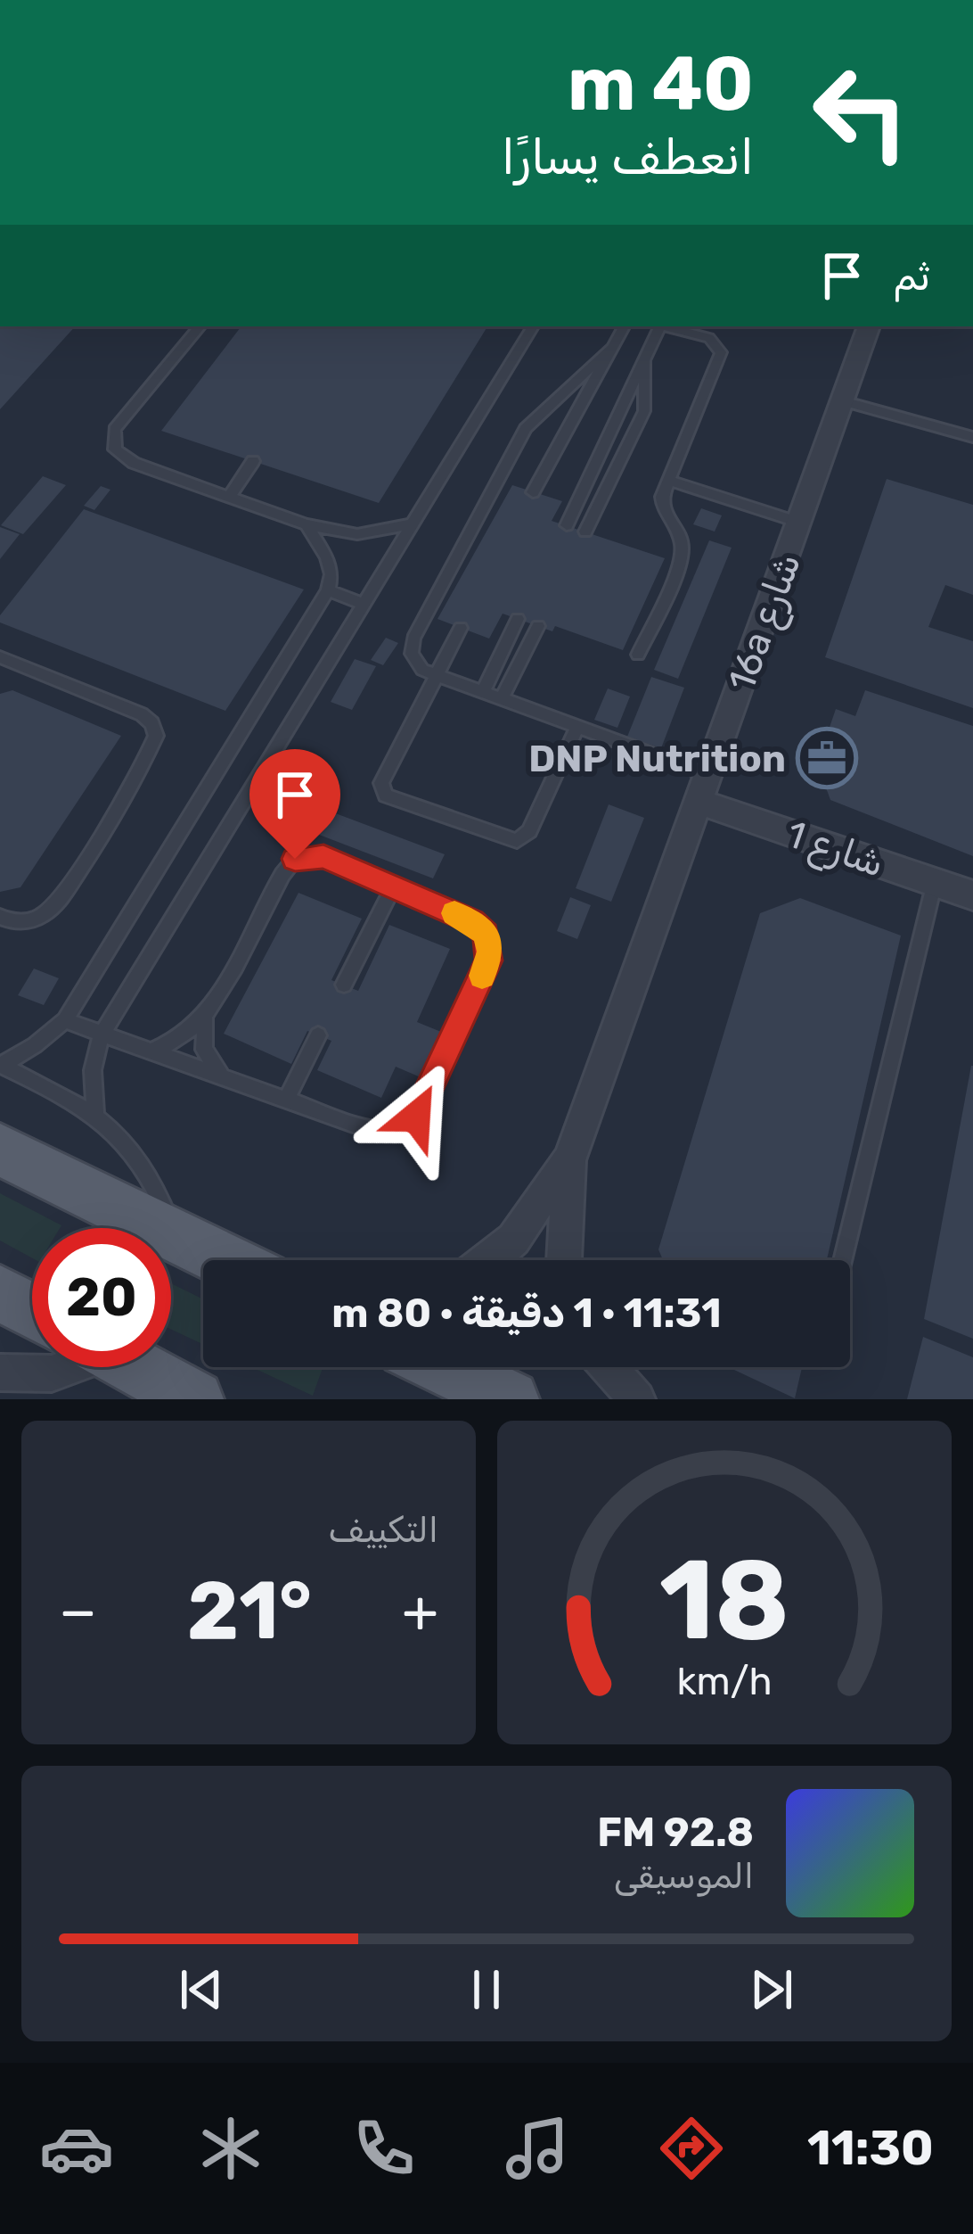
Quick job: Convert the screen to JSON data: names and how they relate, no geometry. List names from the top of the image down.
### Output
{
  "streets": {
    "street": ["16a شارع", "شارع 1"]
  },
  "crossings": [
    ["16a شارع", "شارع 1"]
  ],
  "places": {
    "office": ["DNP Nutrition"]
  },
  "page": {
    "turn": ["40 m", "انعطف يسارًا"],
    "then": "ثم",
    "limit": "20",
    "trip": "11:31 · 1 دقيقة · 80 m",
    "tile": "التكييف",
    "heat": ["−", "21°", "+"],
    "song": ["92.8 FM", "الموسيقى"],
    "tabs": "11:30",
    "gauge": ["18", "km/h"]
  }
}
